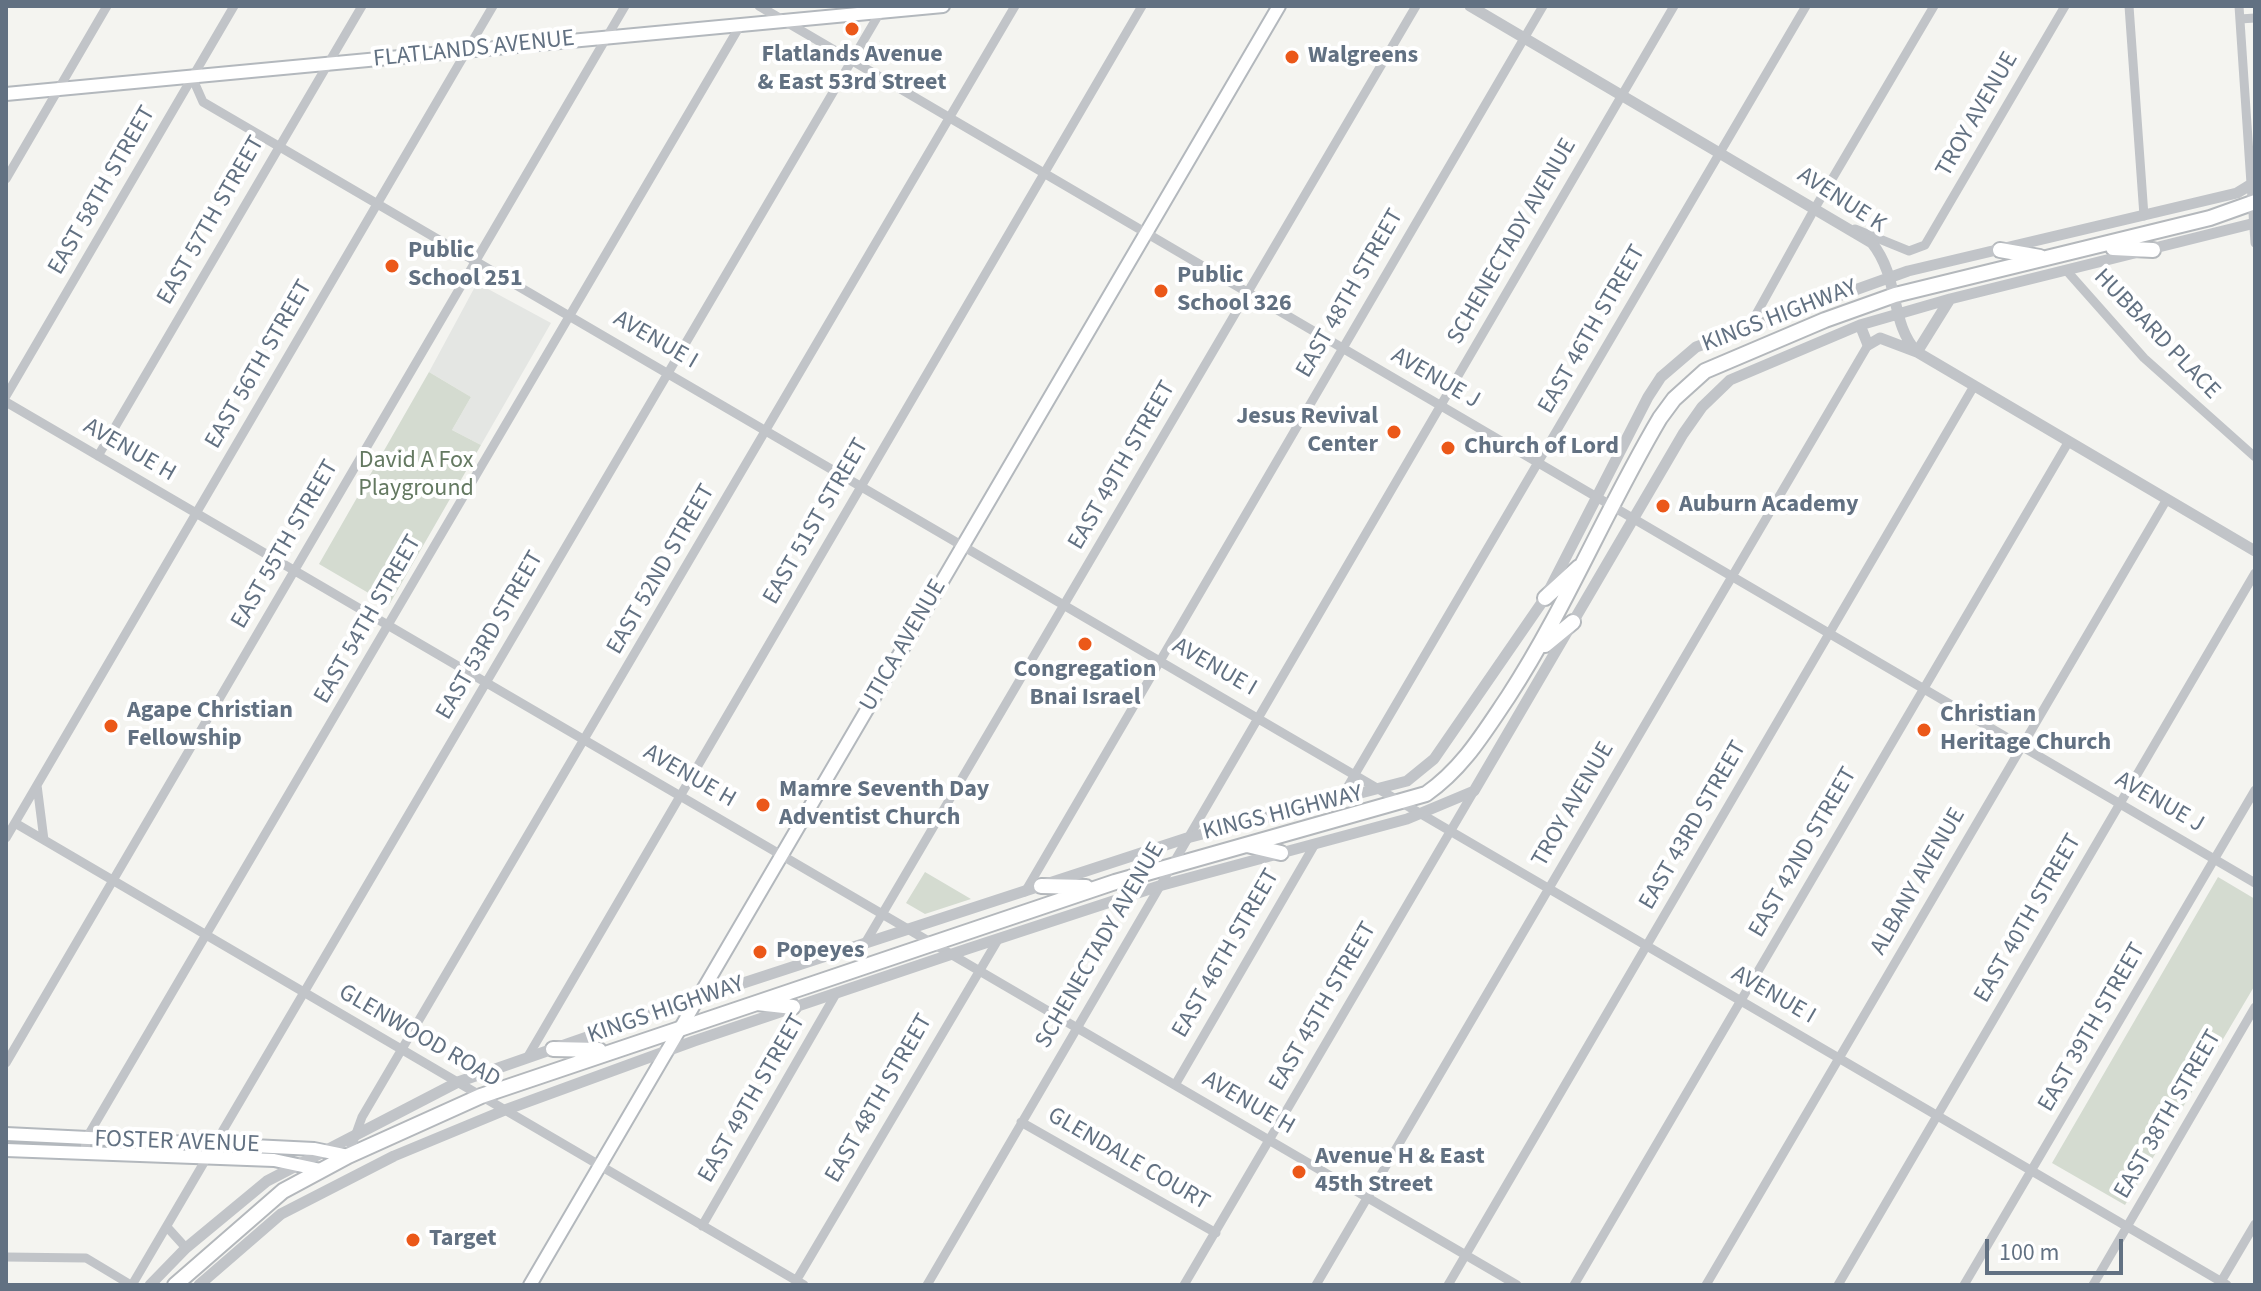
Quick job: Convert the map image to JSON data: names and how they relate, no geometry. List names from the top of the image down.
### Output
{
  "streets": {
    "main road": [
      "FLATLANDS AVENUE",
      "KINGS HIGHWAY",
      "UTICA AVENUE",
      "FOSTER AVENUE"
    ],
    "street": [
      "TROY AVENUE",
      "EAST 58TH STREET",
      "AVENUE K",
      "EAST 57TH STREET",
      "SCHENECTADY AVENUE",
      "EAST 48TH STREET",
      "EAST 46TH STREET",
      "HUBBARD PLACE",
      "AVENUE I",
      "EAST 56TH STREET",
      "AVENUE J",
      "AVENUE H",
      "EAST 49TH STREET",
      "EAST 51ST STREET",
      "EAST 55TH STREET",
      "EAST 52ND STREET",
      "EAST 54TH STREET",
      "EAST 53RD STREET",
      "EAST 43RD STREET",
      "EAST 42ND STREET",
      "ALBANY AVENUE",
      "EAST 40TH STREET",
      "EAST 45TH STREET",
      "EAST 39TH STREET",
      "GLENWOOD ROAD",
      "EAST 38TH STREET",
      "GLENDALE COURT"
    ]
  },
  "crossings": [
    ["FLATLANDS AVENUE", "EAST 58TH STREET"],
    ["FLATLANDS AVENUE", "EAST 57TH STREET"],
    ["FLATLANDS AVENUE", "AVENUE I"],
    ["FLATLANDS AVENUE", "EAST 56TH STREET"],
    ["FLATLANDS AVENUE", "AVENUE J"],
    ["FLATLANDS AVENUE", "EAST 55TH STREET"],
    ["FLATLANDS AVENUE", "EAST 54TH STREET"],
    ["FLATLANDS AVENUE", "EAST 53RD STREET"],
    ["TROY AVENUE", "AVENUE K"],
    ["TROY AVENUE", "AVENUE I"],
    ["TROY AVENUE", "AVENUE J"],
    ["TROY AVENUE", "AVENUE H"],
    ["EAST 58TH STREET", "AVENUE I"],
    ["EAST 58TH STREET", "AVENUE H"],
    ["AVENUE K", "SCHENECTADY AVENUE"],
    ["AVENUE K", "EAST 48TH STREET"],
    ["AVENUE K", "KINGS HIGHWAY"],
    ["AVENUE K", "EAST 46TH STREET"],
    ["EAST 57TH STREET", "AVENUE I"],
    ["EAST 57TH STREET", "AVENUE H"],
    ["SCHENECTADY AVENUE", "KINGS HIGHWAY"],
    ["SCHENECTADY AVENUE", "AVENUE I"],
    ["SCHENECTADY AVENUE", "AVENUE J"],
    ["SCHENECTADY AVENUE", "AVENUE H"],
    ["SCHENECTADY AVENUE", "GLENDALE COURT"],
    ["EAST 48TH STREET", "KINGS HIGHWAY"],
    ["EAST 48TH STREET", "AVENUE I"],
    ["EAST 48TH STREET", "AVENUE J"],
    ["EAST 48TH STREET", "AVENUE H"],
    ["EAST 48TH STREET", "GLENWOOD ROAD"],
    ["KINGS HIGHWAY", "EAST 46TH STREET"],
    ["KINGS HIGHWAY", "HUBBARD PLACE"],
    ["KINGS HIGHWAY", "AVENUE I"],
    ["KINGS HIGHWAY", "AVENUE J"],
    ["KINGS HIGHWAY", "AVENUE H"],
    ["KINGS HIGHWAY", "EAST 49TH STREET"],
    ["KINGS HIGHWAY", "EAST 51ST STREET"],
    ["KINGS HIGHWAY", "EAST 52ND STREET"],
    ["KINGS HIGHWAY", "UTICA AVENUE"],
    ["KINGS HIGHWAY", "EAST 45TH STREET"],
    ["KINGS HIGHWAY", "GLENWOOD ROAD"],
    ["KINGS HIGHWAY", "FOSTER AVENUE"],
    ["EAST 46TH STREET", "AVENUE I"],
    ["EAST 46TH STREET", "AVENUE J"],
    ["EAST 46TH STREET", "AVENUE H"],
    ["AVENUE I", "EAST 56TH STREET"],
    ["AVENUE I", "EAST 49TH STREET"],
    ["AVENUE I", "EAST 51ST STREET"],
    ["AVENUE I", "EAST 55TH STREET"],
    ["AVENUE I", "EAST 52ND STREET"],
    ["AVENUE I", "EAST 54TH STREET"],
    ["AVENUE I", "EAST 53RD STREET"],
    ["AVENUE I", "UTICA AVENUE"],
    ["AVENUE I", "EAST 43RD STREET"],
    ["AVENUE I", "EAST 42ND STREET"],
    ["AVENUE I", "ALBANY AVENUE"],
    ["AVENUE I", "EAST 40TH STREET"],
    ["AVENUE I", "EAST 45TH STREET"],
    ["AVENUE I", "EAST 39TH STREET"],
    ["AVENUE I", "EAST 38TH STREET"],
    ["EAST 56TH STREET", "AVENUE H"],
    ["EAST 56TH STREET", "GLENWOOD ROAD"],
    ["AVENUE J", "EAST 49TH STREET"],
    ["AVENUE J", "EAST 51ST STREET"],
    ["AVENUE J", "EAST 52ND STREET"],
    ["AVENUE J", "EAST 53RD STREET"],
    ["AVENUE J", "UTICA AVENUE"],
    ["AVENUE J", "EAST 43RD STREET"],
    ["AVENUE J", "EAST 42ND STREET"],
    ["AVENUE J", "ALBANY AVENUE"],
    ["AVENUE J", "EAST 40TH STREET"],
    ["AVENUE J", "EAST 39TH STREET"],
    ["AVENUE H", "EAST 49TH STREET"],
    ["AVENUE H", "EAST 51ST STREET"],
    ["AVENUE H", "EAST 55TH STREET"],
    ["AVENUE H", "EAST 52ND STREET"],
    ["AVENUE H", "EAST 54TH STREET"],
    ["AVENUE H", "EAST 53RD STREET"],
    ["AVENUE H", "UTICA AVENUE"],
    ["AVENUE H", "EAST 43RD STREET"],
    ["AVENUE H", "EAST 45TH STREET"],
    ["EAST 49TH STREET", "GLENWOOD ROAD"],
    ["EAST 55TH STREET", "GLENWOOD ROAD"],
    ["EAST 52ND STREET", "GLENWOOD ROAD"],
    ["EAST 52ND STREET", "FOSTER AVENUE"],
    ["EAST 54TH STREET", "GLENWOOD ROAD"],
    ["EAST 54TH STREET", "FOSTER AVENUE"],
    ["EAST 53RD STREET", "GLENWOOD ROAD"],
    ["EAST 53RD STREET", "FOSTER AVENUE"],
    ["UTICA AVENUE", "GLENWOOD ROAD"],
    ["EAST 45TH STREET", "GLENDALE COURT"]
  ],
  "parks": ["David A Fox Playground"],
  "places": [
    "Flatlands Avenue & East 53rd Street",
    "Walgreens",
    "Public School 251",
    "Public School 326",
    "Jesus Revival Center",
    "Church of Lord",
    "Auburn Academy",
    "Congregation Bnai Israel",
    "Agape Christian Fellowship",
    "Christian Heritage Church",
    "Mamre Seventh Day Adventist Church",
    "Popeyes",
    "Avenue H & East 45th Street",
    "Target"
  ],
  "scale_bar": "100 m"
}
